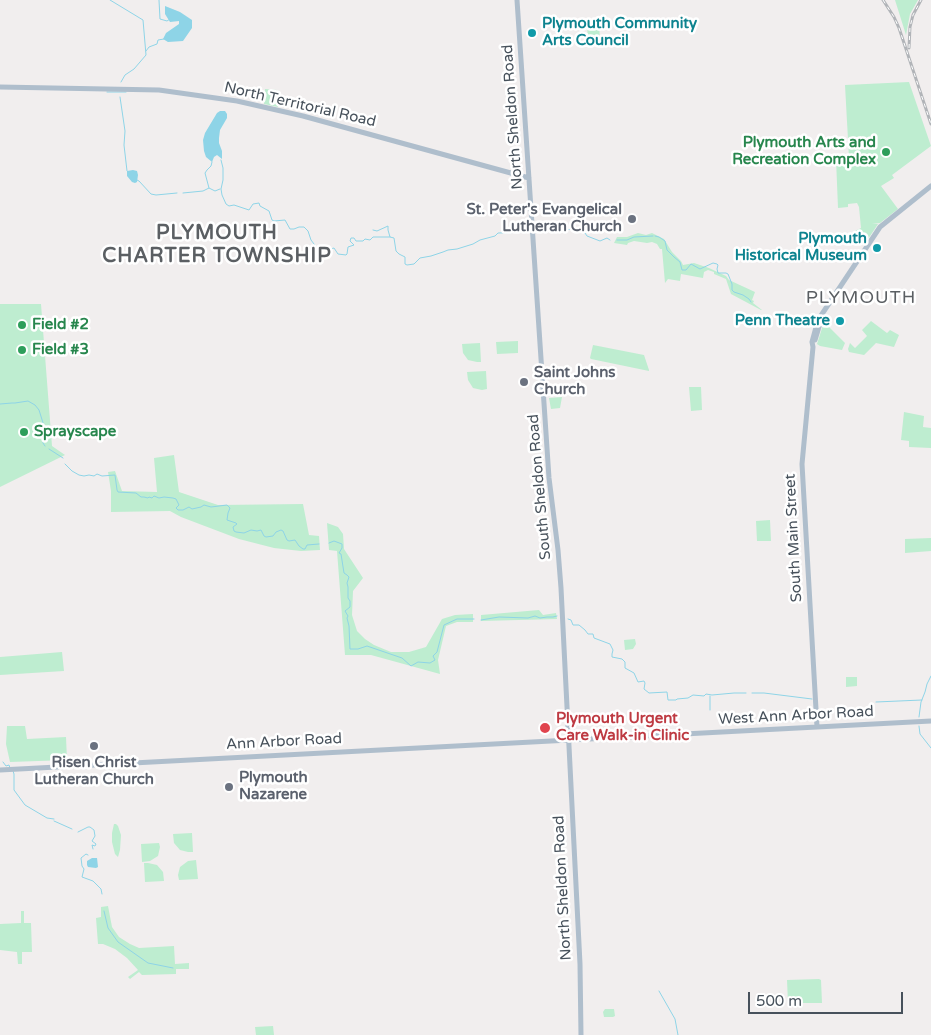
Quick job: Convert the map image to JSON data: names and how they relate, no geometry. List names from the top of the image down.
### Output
{
  "streets": {
    "main road": [
      "North Territorial Road",
      "North Sheldon Road",
      "South Sheldon Road",
      "South Main Street",
      "West Ann Arbor Road",
      "Ann Arbor Road"
    ]
  },
  "crossings": [
    ["North Territorial Road", "North Sheldon Road"],
    ["North Sheldon Road", "South Sheldon Road"],
    ["North Sheldon Road", "West Ann Arbor Road"],
    ["North Sheldon Road", "Ann Arbor Road"],
    ["South Sheldon Road", "West Ann Arbor Road"],
    ["South Sheldon Road", "Ann Arbor Road"],
    ["South Main Street", "West Ann Arbor Road"],
    ["West Ann Arbor Road", "Ann Arbor Road"]
  ],
  "districts": ["PLYMOUTH CHARTER TOWNSHIP", "PLYMOUTH"],
  "places": [
    "Plymouth Community Arts Council",
    "Plymouth Arts and Recreation Complex",
    "St. Peter's Evangelical Lutheran Church",
    "Plymouth Historical Museum",
    "Penn Theatre",
    "Field #2",
    "Field #3",
    "Saint Johns Church",
    "Sprayscape",
    "Plymouth Urgent Care Walk-in Clinic",
    "Risen Christ Lutheran Church",
    "Plymouth Nazarene"
  ],
  "scale_bar": "500 m"
}
